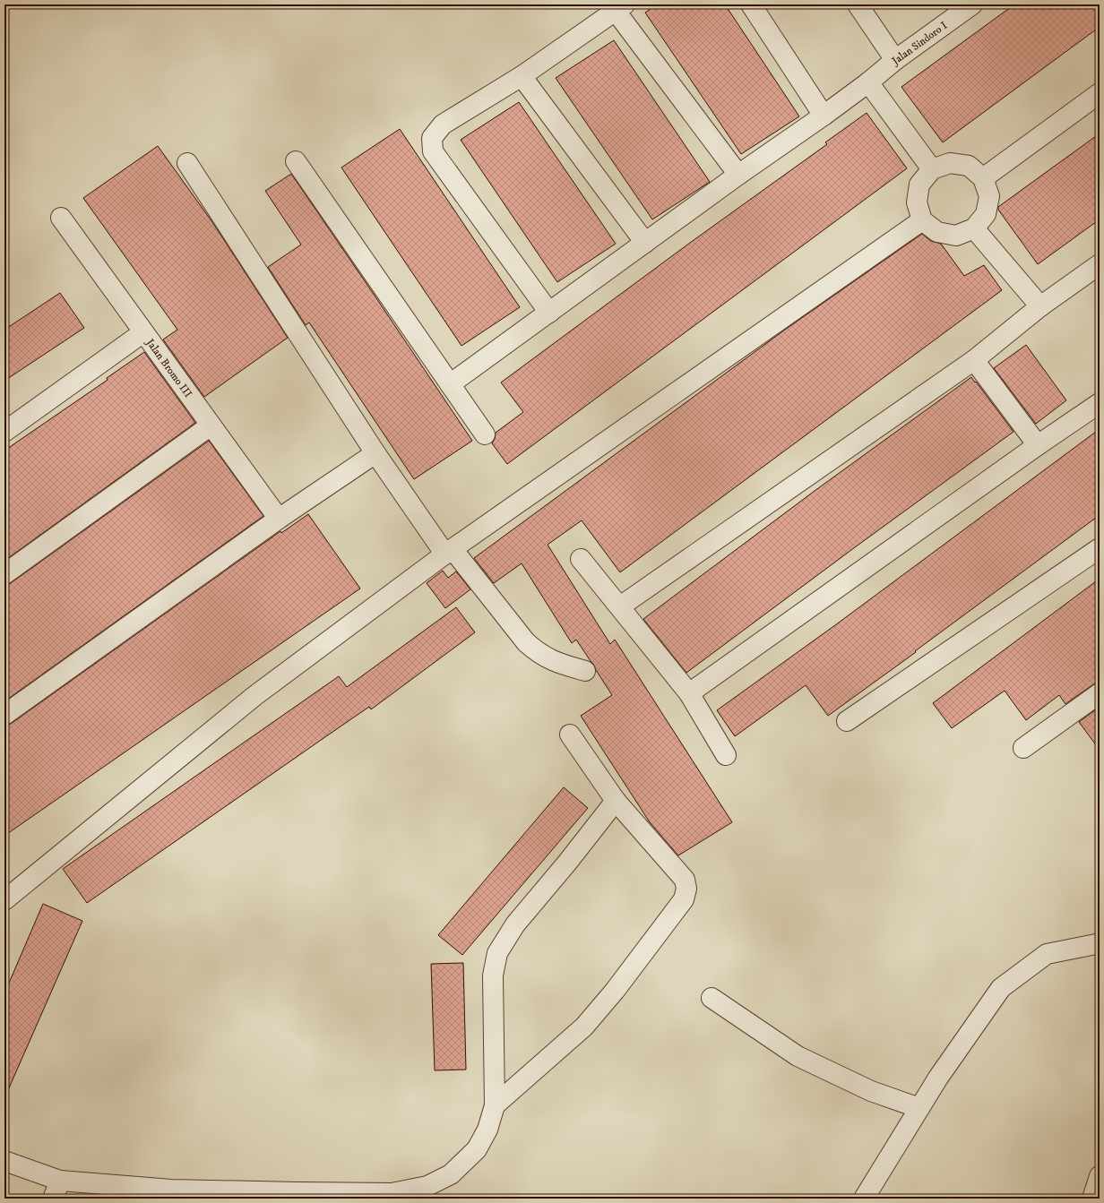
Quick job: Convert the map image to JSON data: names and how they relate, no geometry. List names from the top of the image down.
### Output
{
  "streets": {
    "street": ["Jalan Sindoro I", "Jalan Bromo III"]
  }
}
